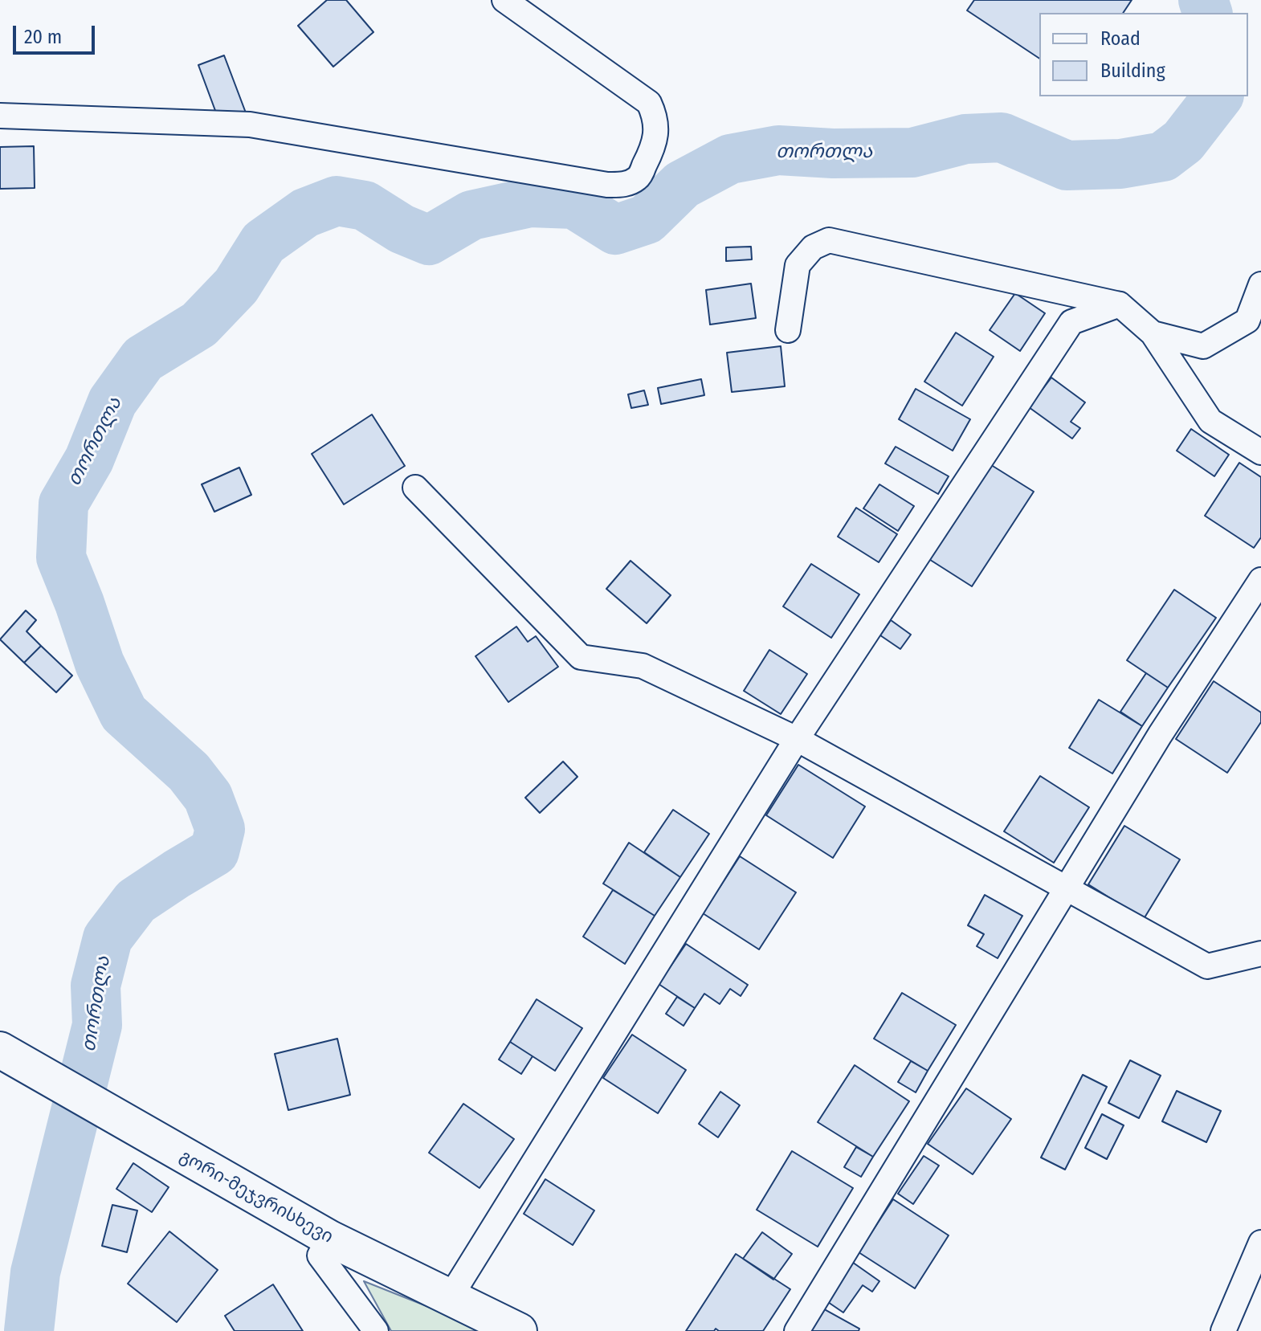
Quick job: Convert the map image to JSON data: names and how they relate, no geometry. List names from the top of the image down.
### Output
{
  "streets": {
    "main road": ["გორი-მეჯვრისხევი"]
  },
  "water": ["თორთლა"],
  "legend": ["Road", "Building"],
  "scale_bar": "20 m"
}
